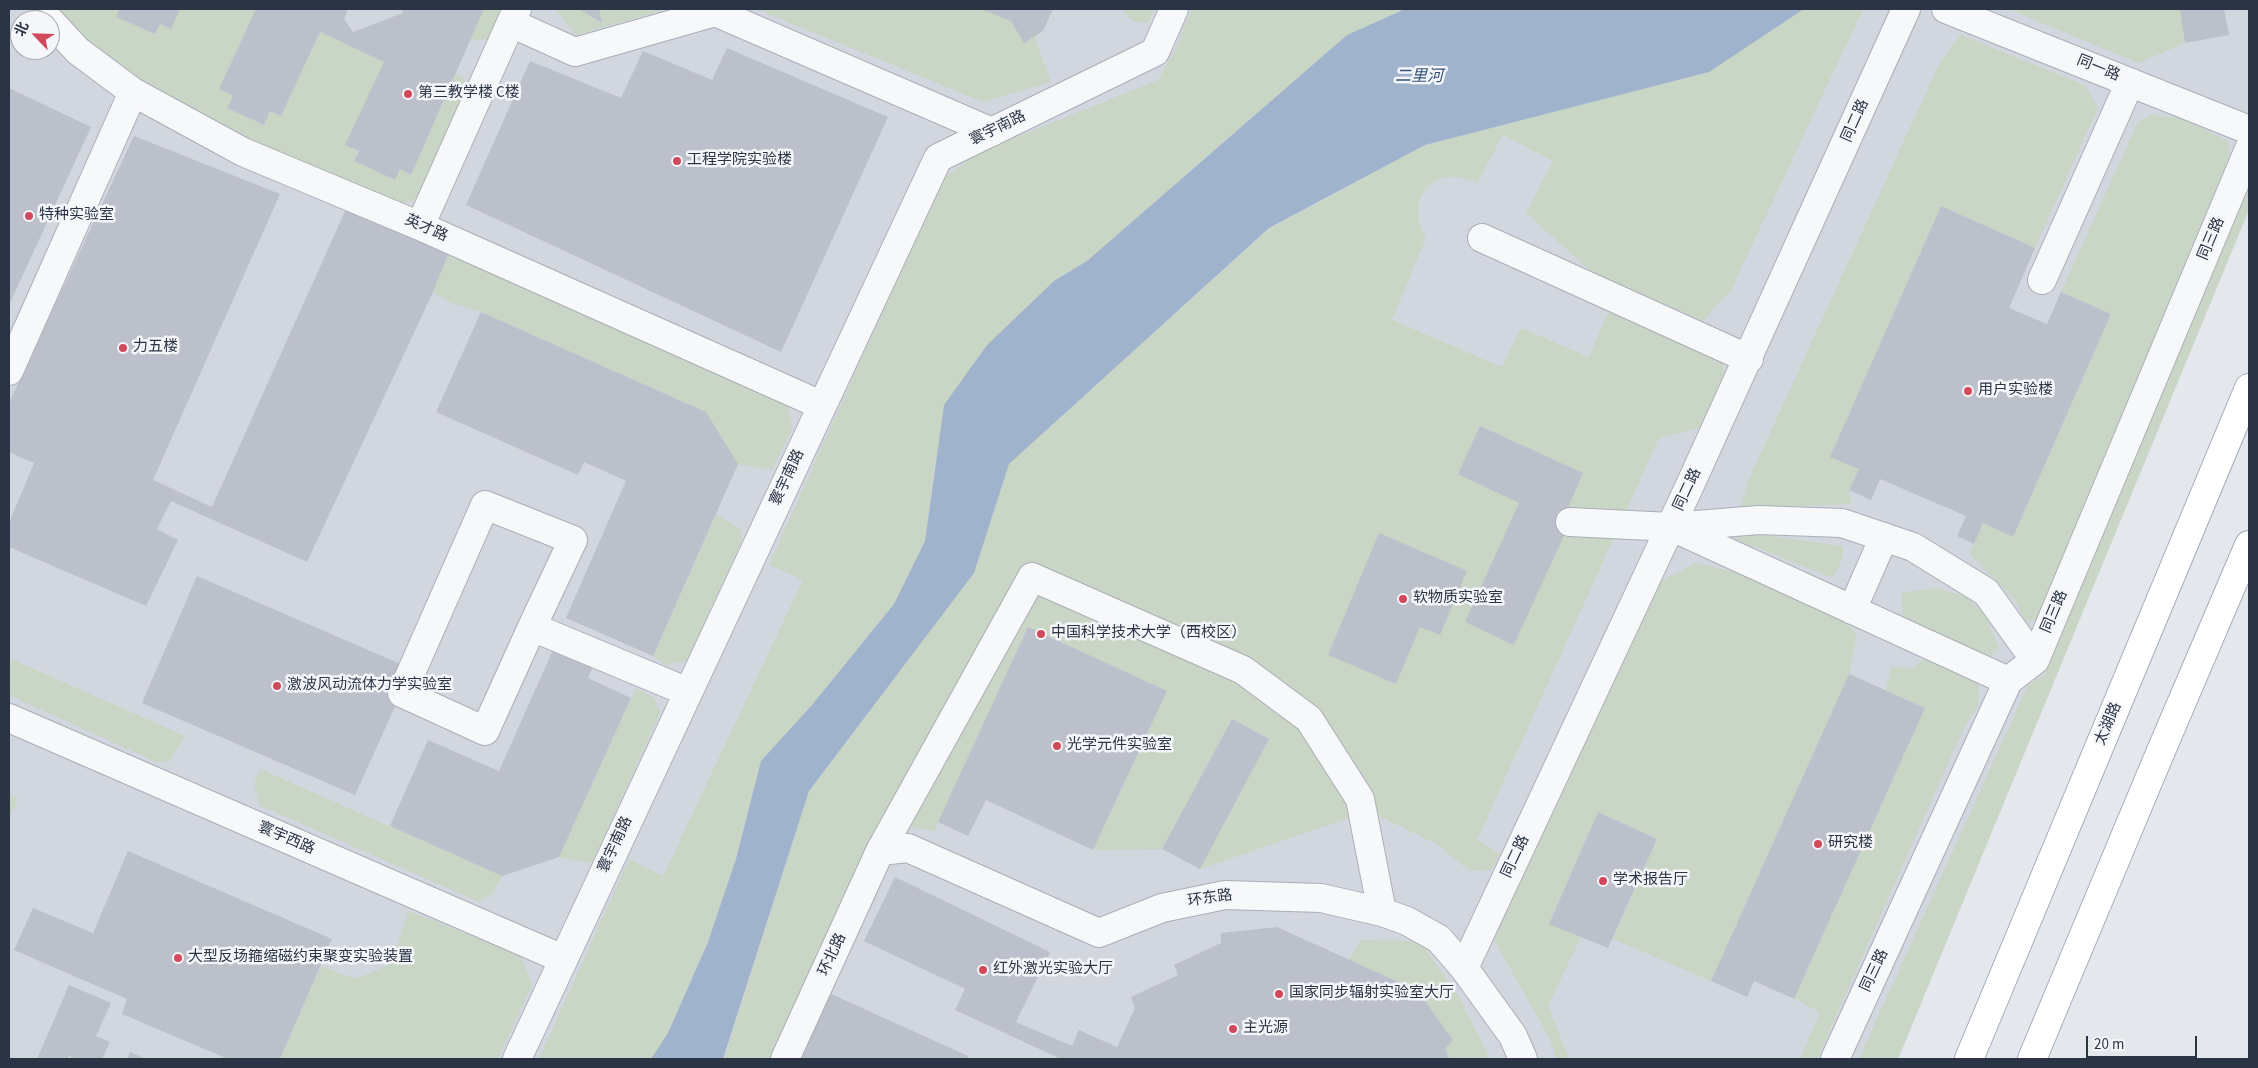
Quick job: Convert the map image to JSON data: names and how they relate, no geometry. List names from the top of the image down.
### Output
{
  "streets": {
    "main road": ["太湖路"],
    "street": [
      "同一路",
      "同二路",
      "寰宇南路",
      "英才路",
      "同三路",
      "寰宇西路",
      "环东路",
      "环北路"
    ]
  },
  "crossings": [
    ["同二路", "环东路"],
    ["寰宇南路", "英才路"],
    ["寰宇南路", "寰宇西路"],
    ["环东路", "环北路"]
  ],
  "water": ["二里河"],
  "places": [
    "第三教学楼 C楼",
    "工程学院实验楼",
    "特种实验室",
    "力五楼",
    "用户实验楼",
    "软物质实验室",
    "中国科学技术大学（西校区）",
    "激波风动流体力学实验室",
    "光学元件实验室",
    "研究楼",
    "学术报告厅",
    "大型反场箍缩磁约束聚变实验装置",
    "红外激光实验大厅",
    "国家同步辐射实验室大厅",
    "主光源"
  ],
  "scale_bar": "20 m",
  "north": "top left"
}
